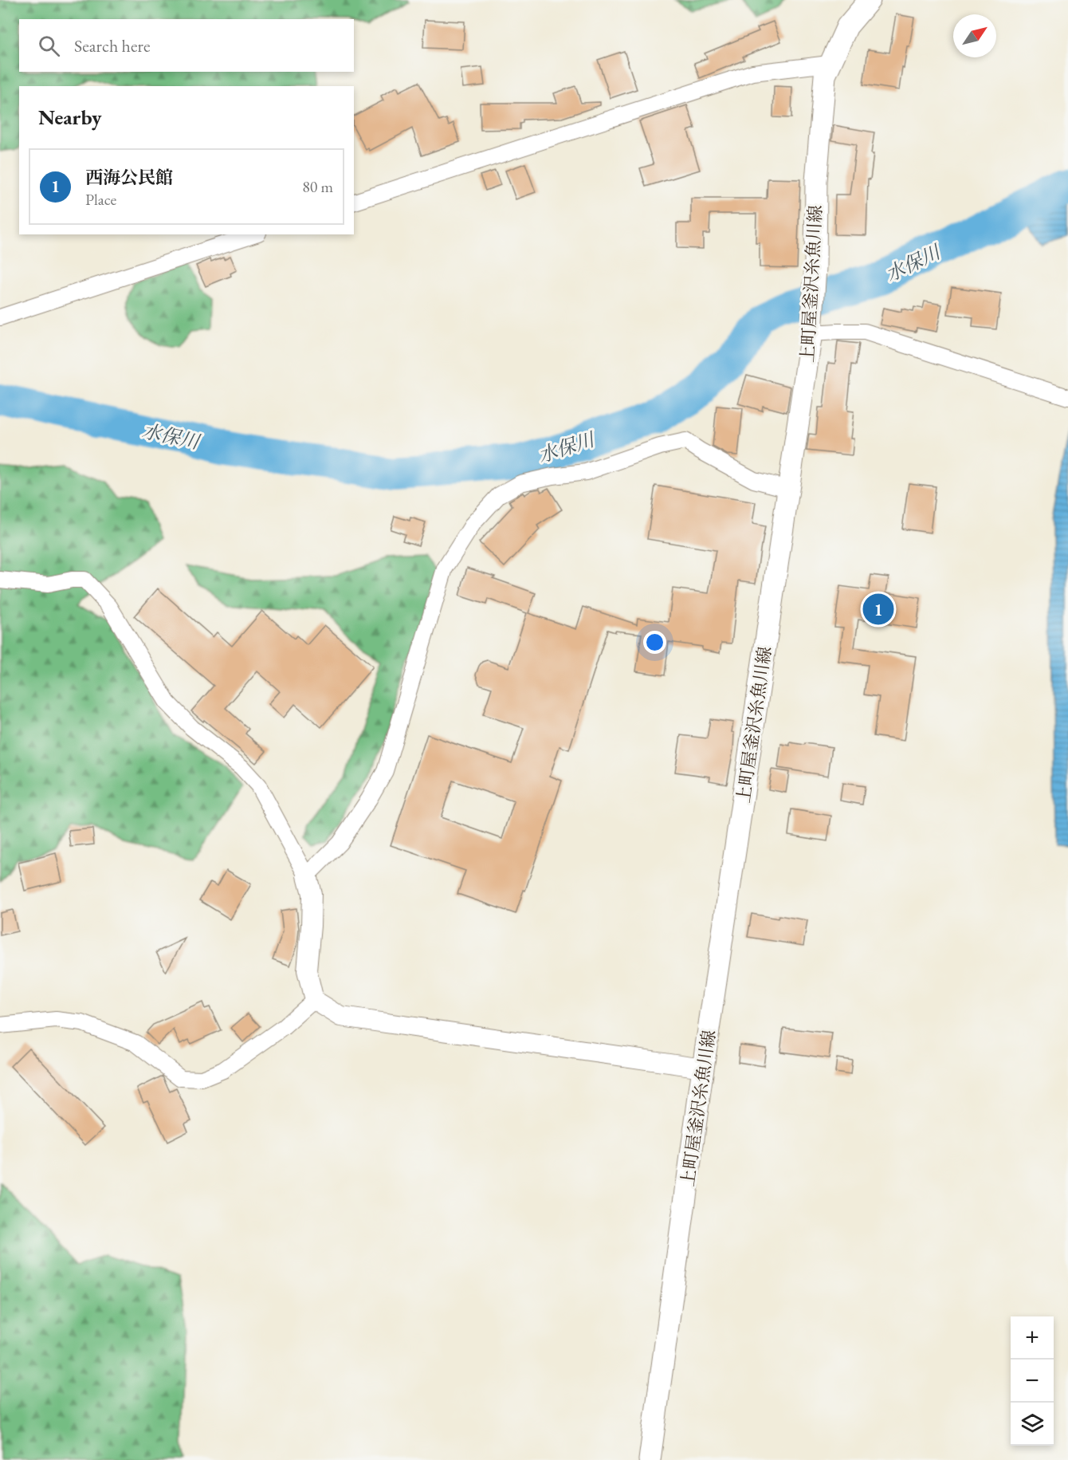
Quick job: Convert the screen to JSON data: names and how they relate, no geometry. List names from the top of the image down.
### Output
{
  "streets": {
    "main road": ["上町屋釜沢糸魚川線"]
  },
  "water": ["水保川"],
  "north": "top right",
  "page": {
    "search": "Search here",
    "heading": "Nearby",
    "list": [
      {
        "mark": "1",
        "name": "西海公民館",
        "note": "Place",
        "value": "80 m"
      }
    ],
    "pins": "1",
    "map_buttons": ["+", "−"]
  }
}
